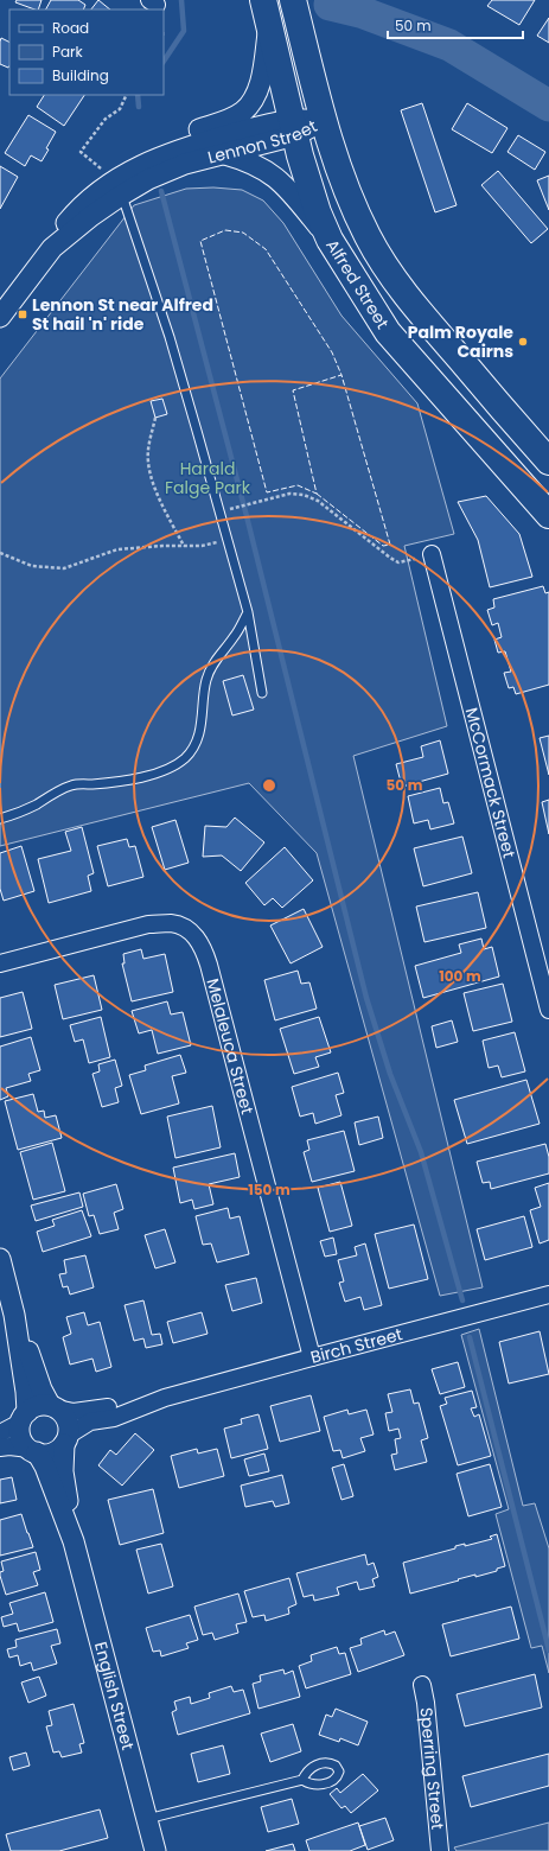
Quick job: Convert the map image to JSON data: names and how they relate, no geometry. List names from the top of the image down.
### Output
{
  "streets": {
    "main road": ["Alfred Street"],
    "street": [
      "Lennon Street",
      "McCormack Street",
      "Melaleuca Street",
      "Birch Street",
      "English Street",
      "Sperring Street"
    ]
  },
  "crossings": [
    ["Lennon Street", "Alfred Street"],
    ["Melaleuca Street", "Birch Street"],
    ["Birch Street", "English Street"]
  ],
  "parks": ["Harald Falge Park"],
  "places": {
    "transit": ["Lennon St near Alfred St hail 'n' ride"],
    "other": ["Palm Royale Cairns"]
  },
  "legend": ["Road", "Park", "Building"],
  "scale_bar": "50 m",
  "rings": ["50 m", "100 m", "150 m"]
}
